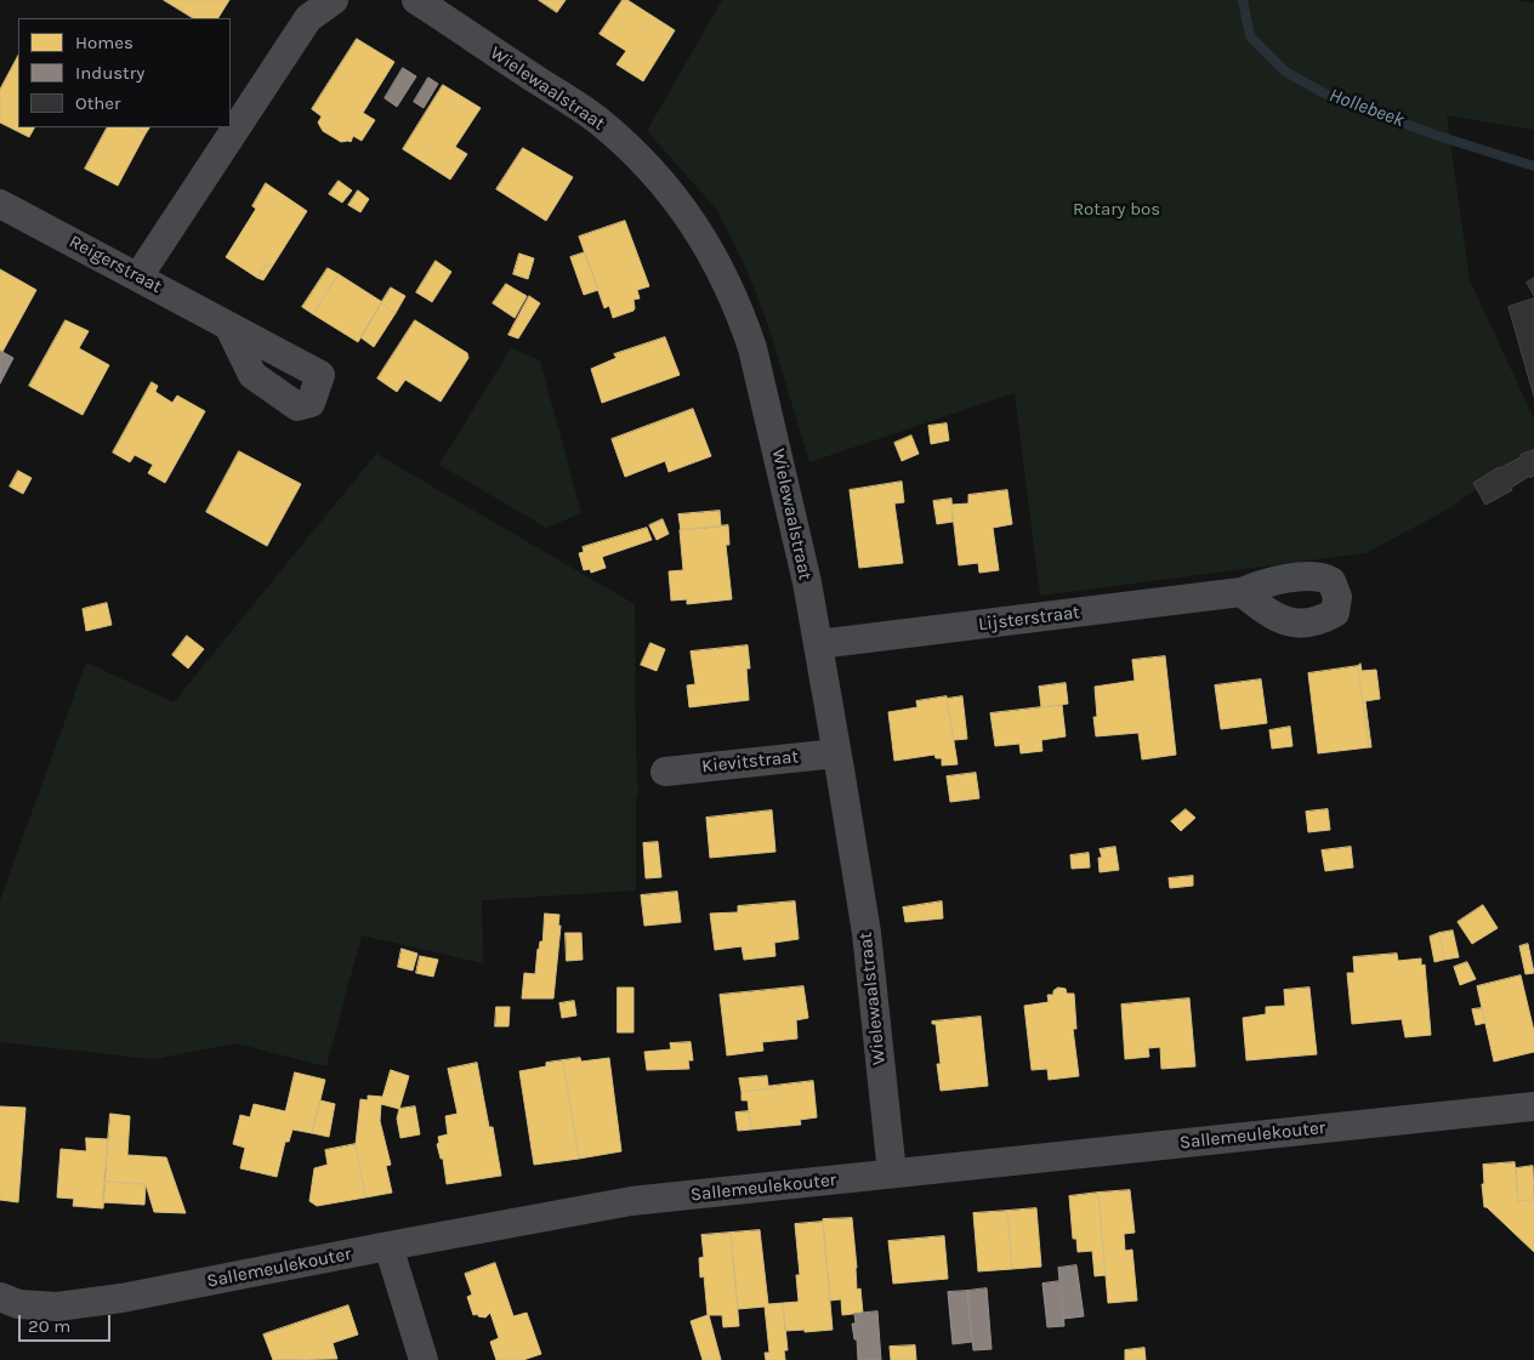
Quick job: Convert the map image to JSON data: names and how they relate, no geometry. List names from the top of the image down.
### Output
{
  "streets": {
    "street": [
      "Wielewaalstraat",
      "Reigerstraat",
      "Lijsterstraat",
      "Kievitstraat",
      "Sallemeulekouter"
    ]
  },
  "crossings": [
    ["Wielewaalstraat", "Lijsterstraat"],
    ["Wielewaalstraat", "Kievitstraat"],
    ["Wielewaalstraat", "Sallemeulekouter"]
  ],
  "water": ["Hollebeek"],
  "parks": ["Rotary bos"],
  "legend": ["Homes", "Industry", "Other"],
  "scale_bar": "20 m"
}
